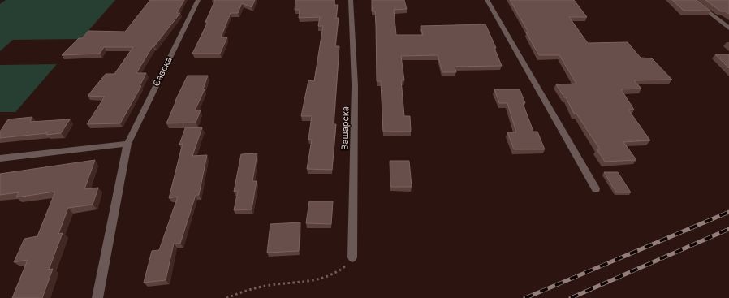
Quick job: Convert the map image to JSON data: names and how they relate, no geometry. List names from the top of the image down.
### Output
{
  "streets": {
    "street": ["Савска", "Вашарска"]
  }
}
